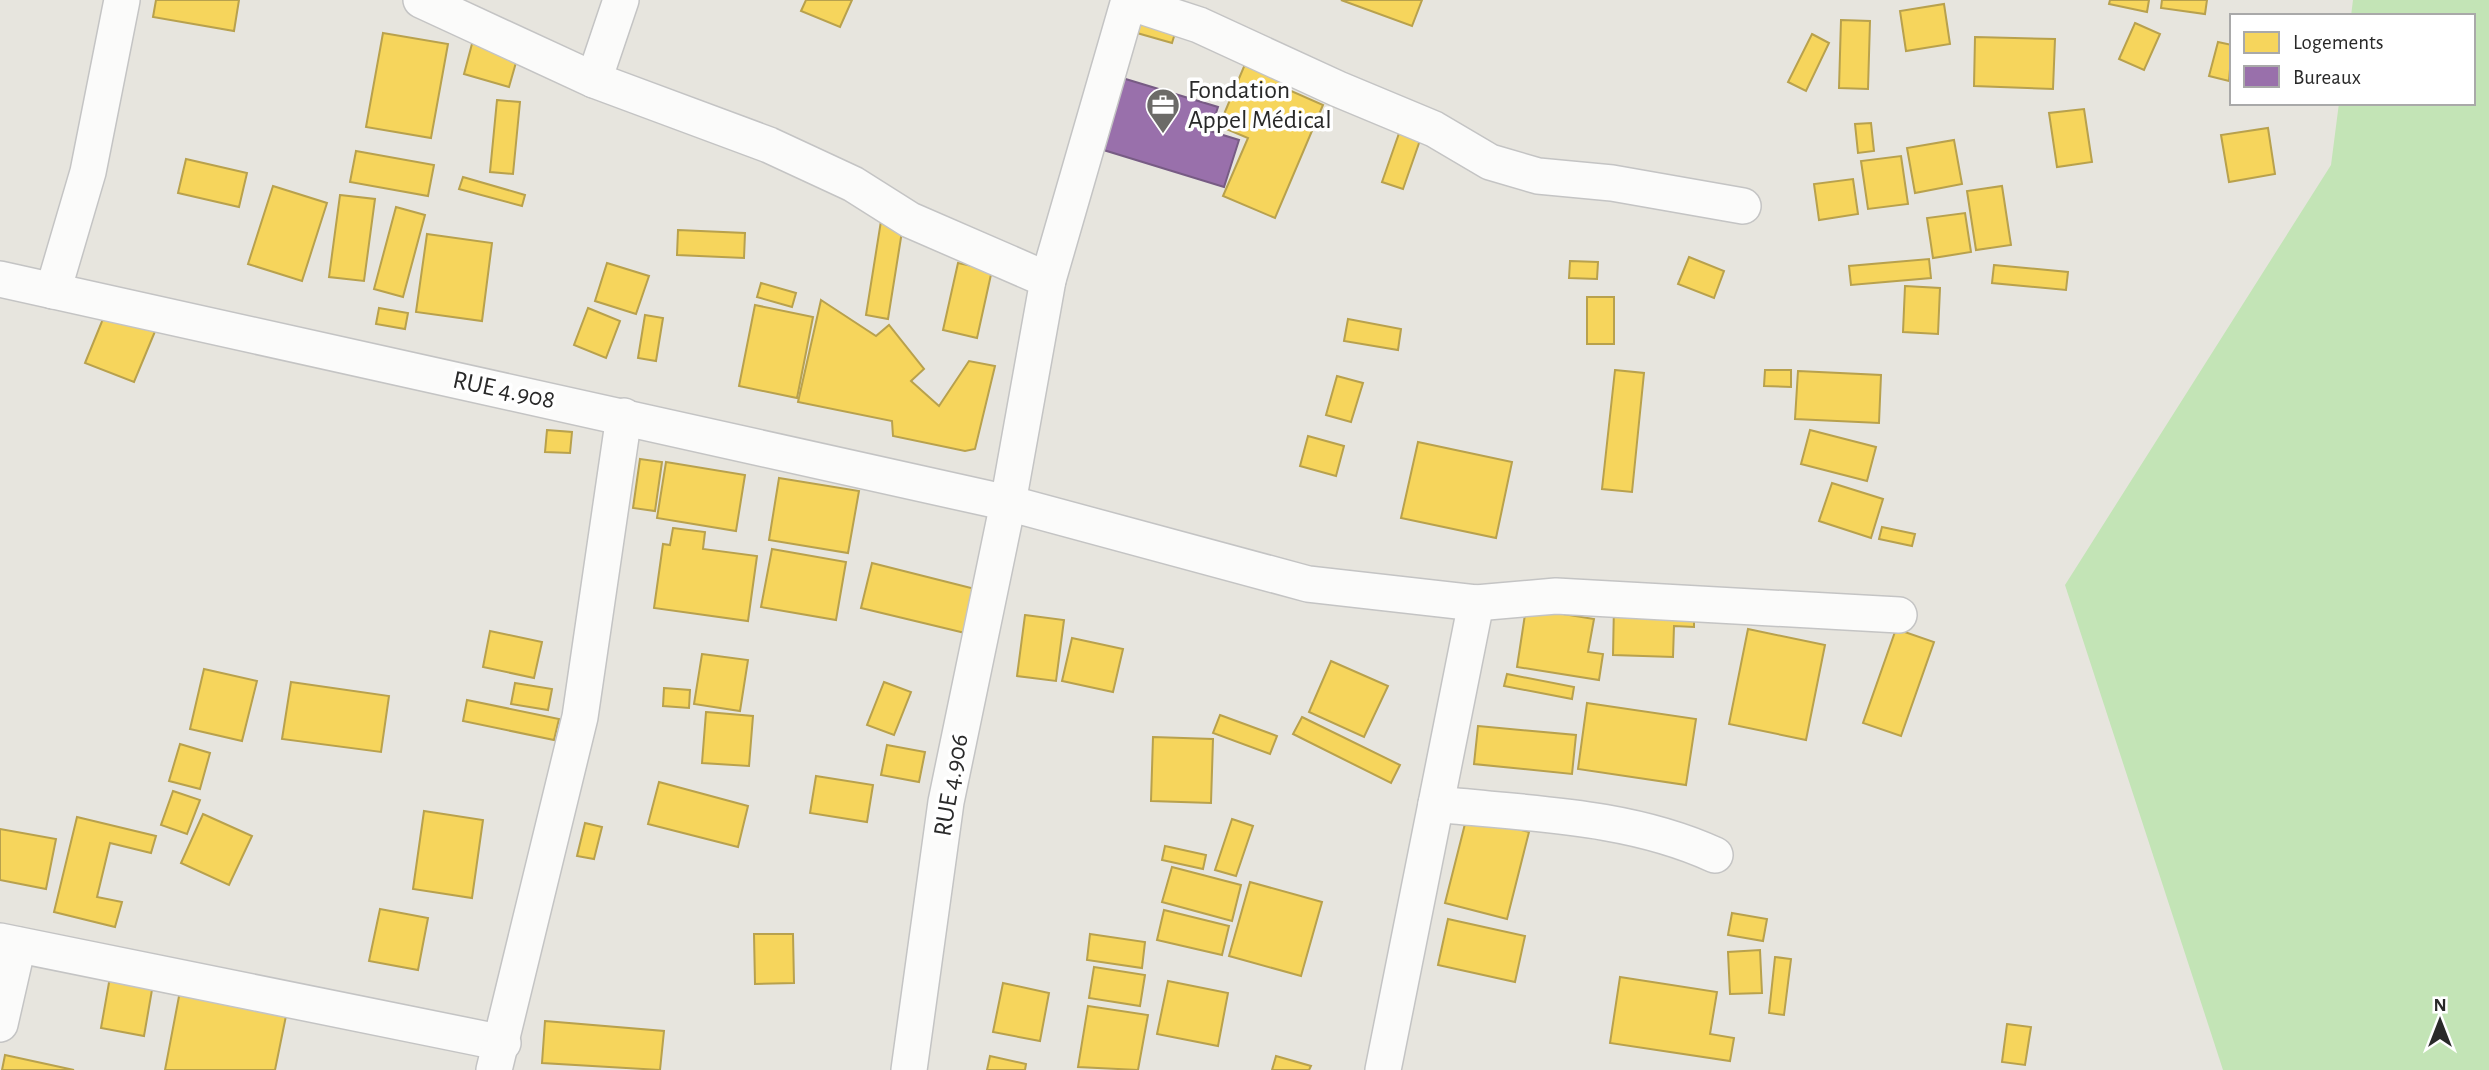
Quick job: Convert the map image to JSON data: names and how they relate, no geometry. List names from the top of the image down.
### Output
{
  "streets": {
    "street": ["RUE 4.908", "RUE 4.906"]
  },
  "crossings": [
    ["RUE 4.908", "RUE 4.906"]
  ],
  "places": {
    "office": ["Fondation Appel Médical"]
  },
  "legend": ["Logements", "Bureaux"],
  "north": "top"
}
